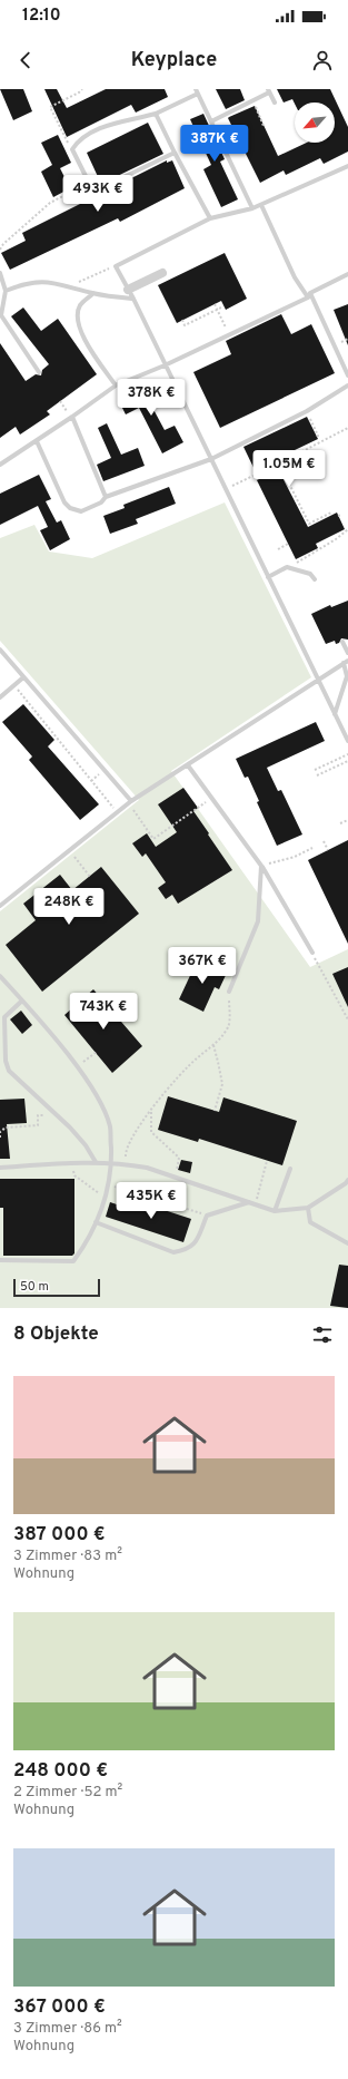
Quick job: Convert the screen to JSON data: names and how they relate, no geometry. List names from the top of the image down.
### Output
{
  "scale_bar": "50 m",
  "north": "bottom left",
  "page": {
    "status": "12:10",
    "header": "Keyplace",
    "price": [
      "387K €",
      "493K €",
      "378K €",
      "1.05M €",
      "248K €",
      "367K €",
      "743K €",
      "435K €"
    ],
    "scale": "50 m",
    "heading": "8 Objekte",
    "list": [
      {
        "name": "387 000 €",
        "note": "3 Zimmer · 83 m² · Wohnung"
      },
      {
        "name": "248 000 €",
        "note": "2 Zimmer · 52 m² · Wohnung"
      },
      {
        "name": "367 000 €",
        "note": "3 Zimmer · 86 m² · Wohnung"
      }
    ]
  }
}
